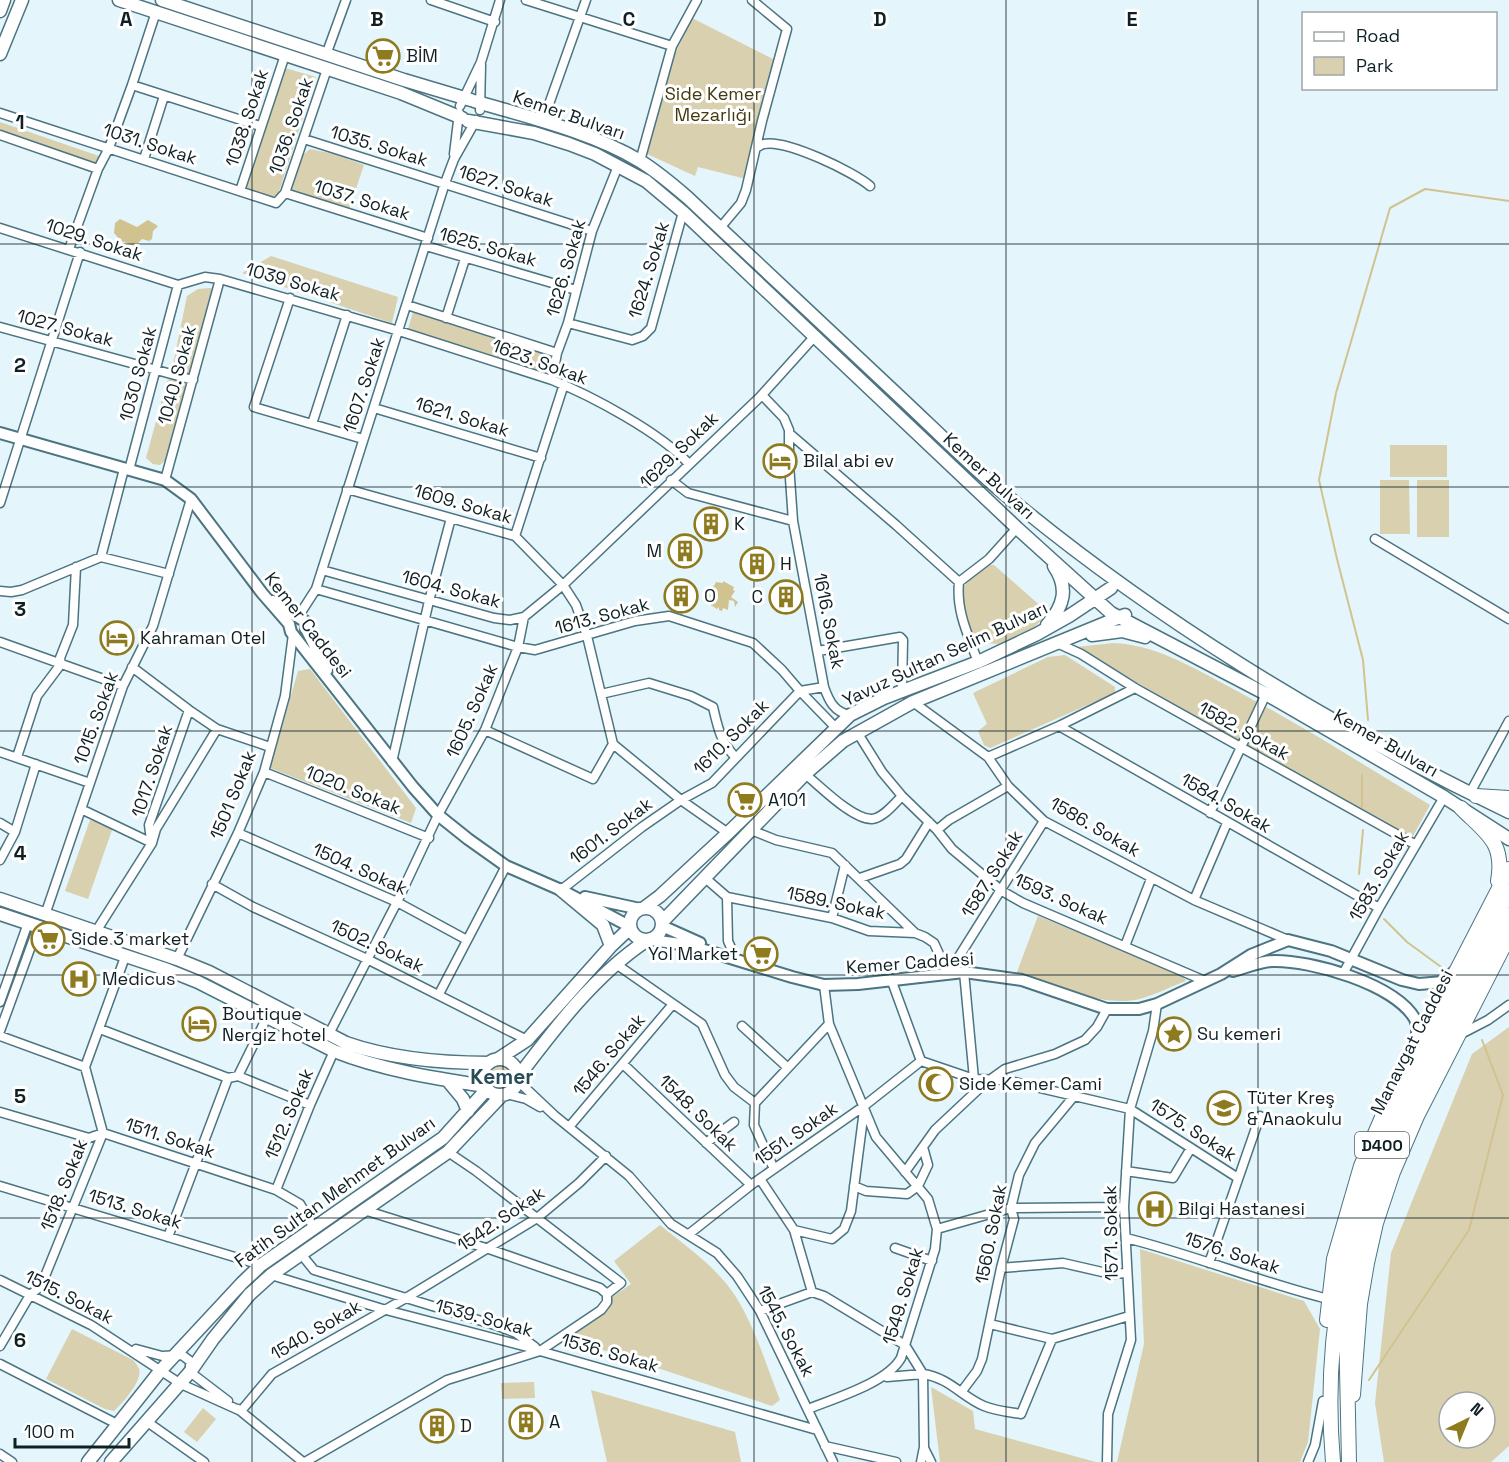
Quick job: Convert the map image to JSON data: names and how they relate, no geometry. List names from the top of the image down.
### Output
{
  "streets": {
    "highway": ["Manavgat Caddesi", "D400"],
    "main road": ["Kemer Bulvarı", "Yavuz Sultan Selim Bulvarı", "Fatih Sultan Mehmet Bulvarı"],
    "street": [
      "1038. Sokak",
      "1036. Sokak",
      "1031. Sokak",
      "1035. Sokak",
      "1627. Sokak",
      "1037. Sokak",
      "1029. Sokak",
      "1625. Sokak",
      "1626. Sokak",
      "1624. Sokak",
      "1039 Sokak",
      "1027. Sokak",
      "1623. Sokak",
      "1030 Sokak",
      "1040. Sokak",
      "1607. Sokak",
      "1621. Sokak",
      "1629. Sokak",
      "1609. Sokak",
      "1604. Sokak",
      "1613. Sokak",
      "1616. Sokak",
      "Kemer Caddesi",
      "1605. Sokak",
      "1015. Sokak",
      "1582. Sokak",
      "1610. Sokak",
      "1017. Sokak",
      "1020. Sokak",
      "1501 Sokak",
      "1584. Sokak",
      "1586. Sokak",
      "1601. Sokak",
      "1504. Sokak",
      "1587. Sokak",
      "1583. Sokak",
      "1593. Sokak",
      "1589. Sokak",
      "1502. Sokak",
      "1546. Sokak",
      "1548. Sokak",
      "1512. Sokak",
      "1575. Sokak",
      "1551. Sokak",
      "1511. Sokak",
      "1518. Sokak",
      "1513. Sokak",
      "1542. Sokak",
      "1571. Sokak",
      "1560. Sokak",
      "1576. Sokak",
      "1549. Sokak",
      "1515. Sokak",
      "1539. Sokak",
      "1540. Sokak",
      "1545. Sokak",
      "1536. Sokak"
    ]
  },
  "crossings": [
    ["Kemer Bulvarı", "1038. Sokak"],
    ["Kemer Bulvarı", "1036. Sokak"],
    ["Kemer Bulvarı", "1626. Sokak"],
    ["Kemer Bulvarı", "1624. Sokak"],
    ["Kemer Bulvarı", "1607. Sokak"],
    ["Kemer Bulvarı", "1629. Sokak"],
    ["Kemer Bulvarı", "Yavuz Sultan Selim Bulvarı"],
    ["Kemer Bulvarı", "1583. Sokak"],
    ["1038. Sokak", "1031. Sokak"],
    ["1036. Sokak", "1031. Sokak"],
    ["1036. Sokak", "1035. Sokak"],
    ["1036. Sokak", "1037. Sokak"],
    ["1031. Sokak", "1037. Sokak"],
    ["1035. Sokak", "1627. Sokak"],
    ["1035. Sokak", "1607. Sokak"],
    ["1627. Sokak", "1626. Sokak"],
    ["1627. Sokak", "1607. Sokak"],
    ["1037. Sokak", "1625. Sokak"],
    ["1037. Sokak", "1607. Sokak"],
    ["1029. Sokak", "1039 Sokak"],
    ["1029. Sokak", "1030 Sokak"],
    ["1625. Sokak", "1626. Sokak"],
    ["1625. Sokak", "1607. Sokak"],
    ["1626. Sokak", "1624. Sokak"],
    ["1626. Sokak", "1623. Sokak"],
    ["1039 Sokak", "1623. Sokak"],
    ["1039 Sokak", "1030 Sokak"],
    ["1039 Sokak", "1040. Sokak"],
    ["1039 Sokak", "1607. Sokak"],
    ["1027. Sokak", "1030 Sokak"],
    ["1027. Sokak", "1040. Sokak"],
    ["1623. Sokak", "1607. Sokak"],
    ["1623. Sokak", "1629. Sokak"],
    ["1030 Sokak", "Kemer Caddesi"],
    ["1040. Sokak", "Kemer Caddesi"],
    ["1607. Sokak", "1621. Sokak"],
    ["1607. Sokak", "1609. Sokak"],
    ["1607. Sokak", "1604. Sokak"],
    ["1607. Sokak", "1613. Sokak"],
    ["1607. Sokak", "Kemer Caddesi"],
    ["1607. Sokak", "1501 Sokak"],
    ["1629. Sokak", "1609. Sokak"],
    ["1629. Sokak", "1604. Sokak"],
    ["1609. Sokak", "1604. Sokak"],
    ["1609. Sokak", "1613. Sokak"],
    ["1604. Sokak", "1605. Sokak"],
    ["1613. Sokak", "Yavuz Sultan Selim Bulvarı"],
    ["1613. Sokak", "1605. Sokak"],
    ["1613. Sokak", "1610. Sokak"],
    ["1616. Sokak", "Yavuz Sultan Selim Bulvarı"],
    ["Kemer Caddesi", "Yavuz Sultan Selim Bulvarı"],
    ["Kemer Caddesi", "1605. Sokak"],
    ["Kemer Caddesi", "1015. Sokak"],
    ["Kemer Caddesi", "1501 Sokak"],
    ["Kemer Caddesi", "1586. Sokak"],
    ["Kemer Caddesi", "1601. Sokak"],
    ["Kemer Caddesi", "1587. Sokak"],
    ["Kemer Caddesi", "1583. Sokak"],
    ["Kemer Caddesi", "1593. Sokak"],
    ["Kemer Caddesi", "1571. Sokak"],
    ["Kemer Caddesi", "1549. Sokak"],
    ["Yavuz Sultan Selim Bulvarı", "1582. Sokak"],
    ["Yavuz Sultan Selim Bulvarı", "1586. Sokak"],
    ["Yavuz Sultan Selim Bulvarı", "1593. Sokak"],
    ["Yavuz Sultan Selim Bulvarı", "1589. Sokak"],
    ["1605. Sokak", "1020. Sokak"],
    ["1605. Sokak", "1504. Sokak"],
    ["1605. Sokak", "1502. Sokak"],
    ["1582. Sokak", "1583. Sokak"],
    ["1610. Sokak", "1601. Sokak"],
    ["1020. Sokak", "1501 Sokak"],
    ["1501 Sokak", "1504. Sokak"],
    ["1501 Sokak", "1502. Sokak"],
    ["1584. Sokak", "1583. Sokak"],
    ["1586. Sokak", "1587. Sokak"],
    ["1587. Sokak", "1593. Sokak"],
    ["1546. Sokak", "1548. Sokak"],
    ["1546. Sokak", "1545. Sokak"],
    ["1548. Sokak", "1551. Sokak"],
    ["1512. Sokak", "1511. Sokak"],
    ["1575. Sokak", "1551. Sokak"],
    ["1575. Sokak", "1571. Sokak"],
    ["1575. Sokak", "1560. Sokak"],
    ["1551. Sokak", "1549. Sokak"],
    ["1551. Sokak", "1545. Sokak"],
    ["1511. Sokak", "1518. Sokak"],
    ["1511. Sokak", "Fatih Sultan Mehmet Bulvarı"],
    ["1518. Sokak", "1513. Sokak"],
    ["1518. Sokak", "1515. Sokak"],
    ["Fatih Sultan Mehmet Bulvarı", "1513. Sokak"],
    ["Fatih Sultan Mehmet Bulvarı", "1539. Sokak"],
    ["1542. Sokak", "1539. Sokak"],
    ["1542. Sokak", "1540. Sokak"],
    ["1542. Sokak", "1545. Sokak"],
    ["1571. Sokak", "1576. Sokak"],
    ["1539. Sokak", "1540. Sokak"],
    ["1539. Sokak", "1536. Sokak"],
    ["1545. Sokak", "1536. Sokak"]
  ],
  "districts": ["Kemer"],
  "parks": ["Side Kemer Mezarlığı"],
  "places": {
    "supermarket": [
      "BİM",
      "A101",
      "Side 3 market",
      "Yol Market"
    ],
    "hotel": ["Bilal abi ev", "Kahraman Otel", "Boutique Nergiz hotel"],
    "building": [
      "K",
      "M",
      "H",
      "O",
      "C",
      "A",
      "D"
    ],
    "hospital": ["Medicus", "Bilgi Hastanesi"],
    "place": ["Su kemeri"],
    "mosque": ["Side Kemer Cami"],
    "school or university": ["Tüter Kreş & Anaokulu"]
  },
  "legend": ["Road", "Park"],
  "scale_bar": "100 m",
  "north": "top right",
  "grid": {
    "columns": [
      "A",
      "B",
      "C",
      "D",
      "E"
    ],
    "rows": [
      "1",
      "2",
      "3",
      "4",
      "5",
      "6"
    ]
  }
}
